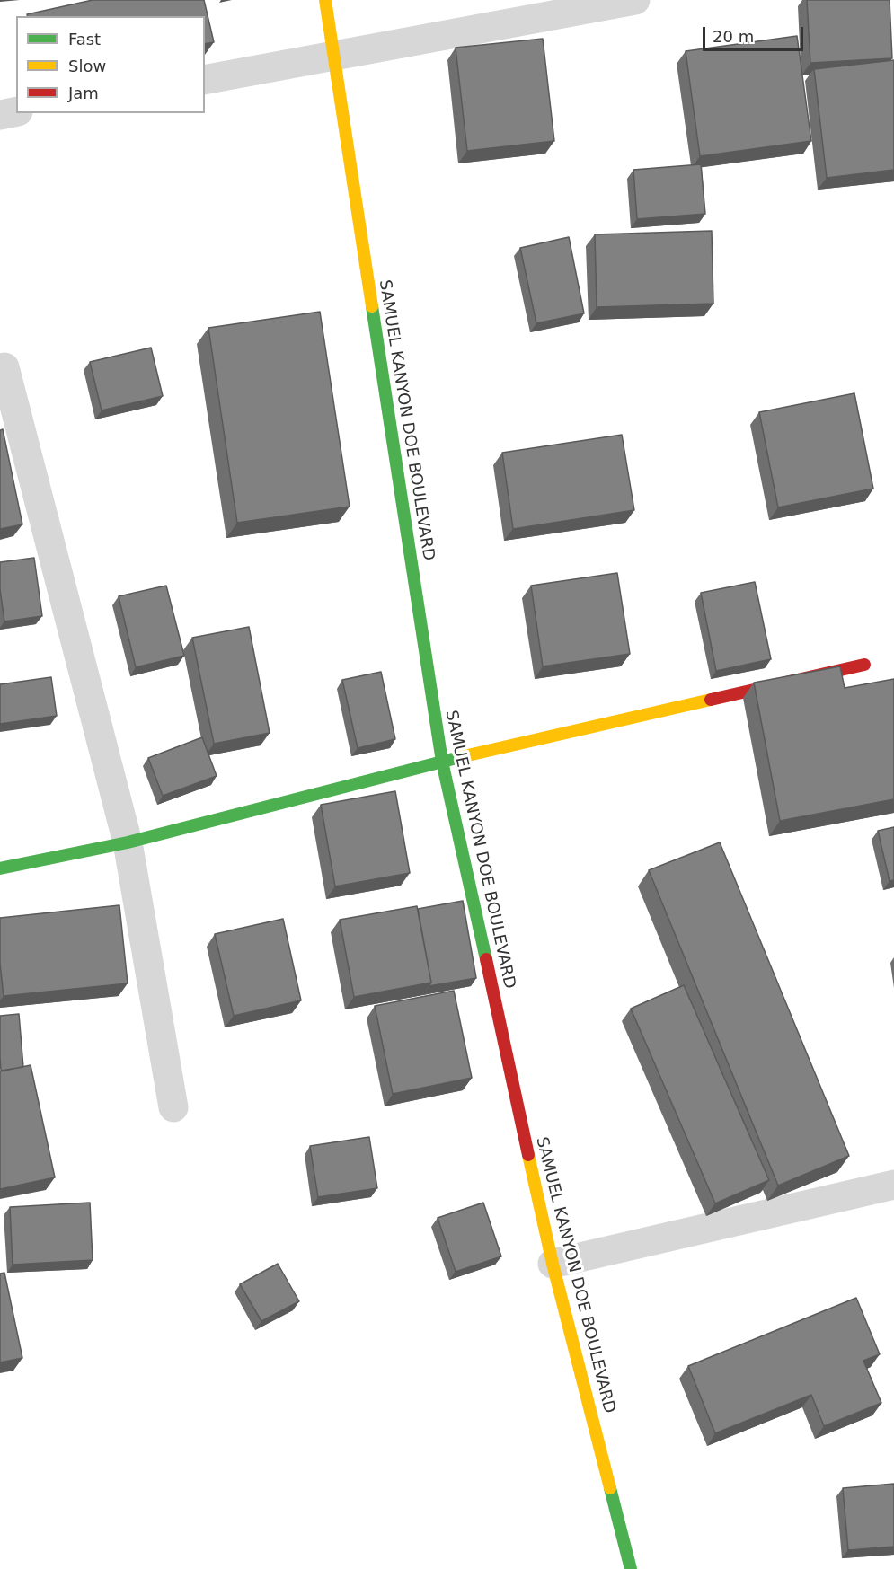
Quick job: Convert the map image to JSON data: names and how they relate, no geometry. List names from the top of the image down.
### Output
{
  "streets": {
    "street": ["SAMUEL KANYON DOE BOULEVARD"]
  },
  "legend": ["Fast", "Slow", "Jam"],
  "scale_bar": "20 m"
}
